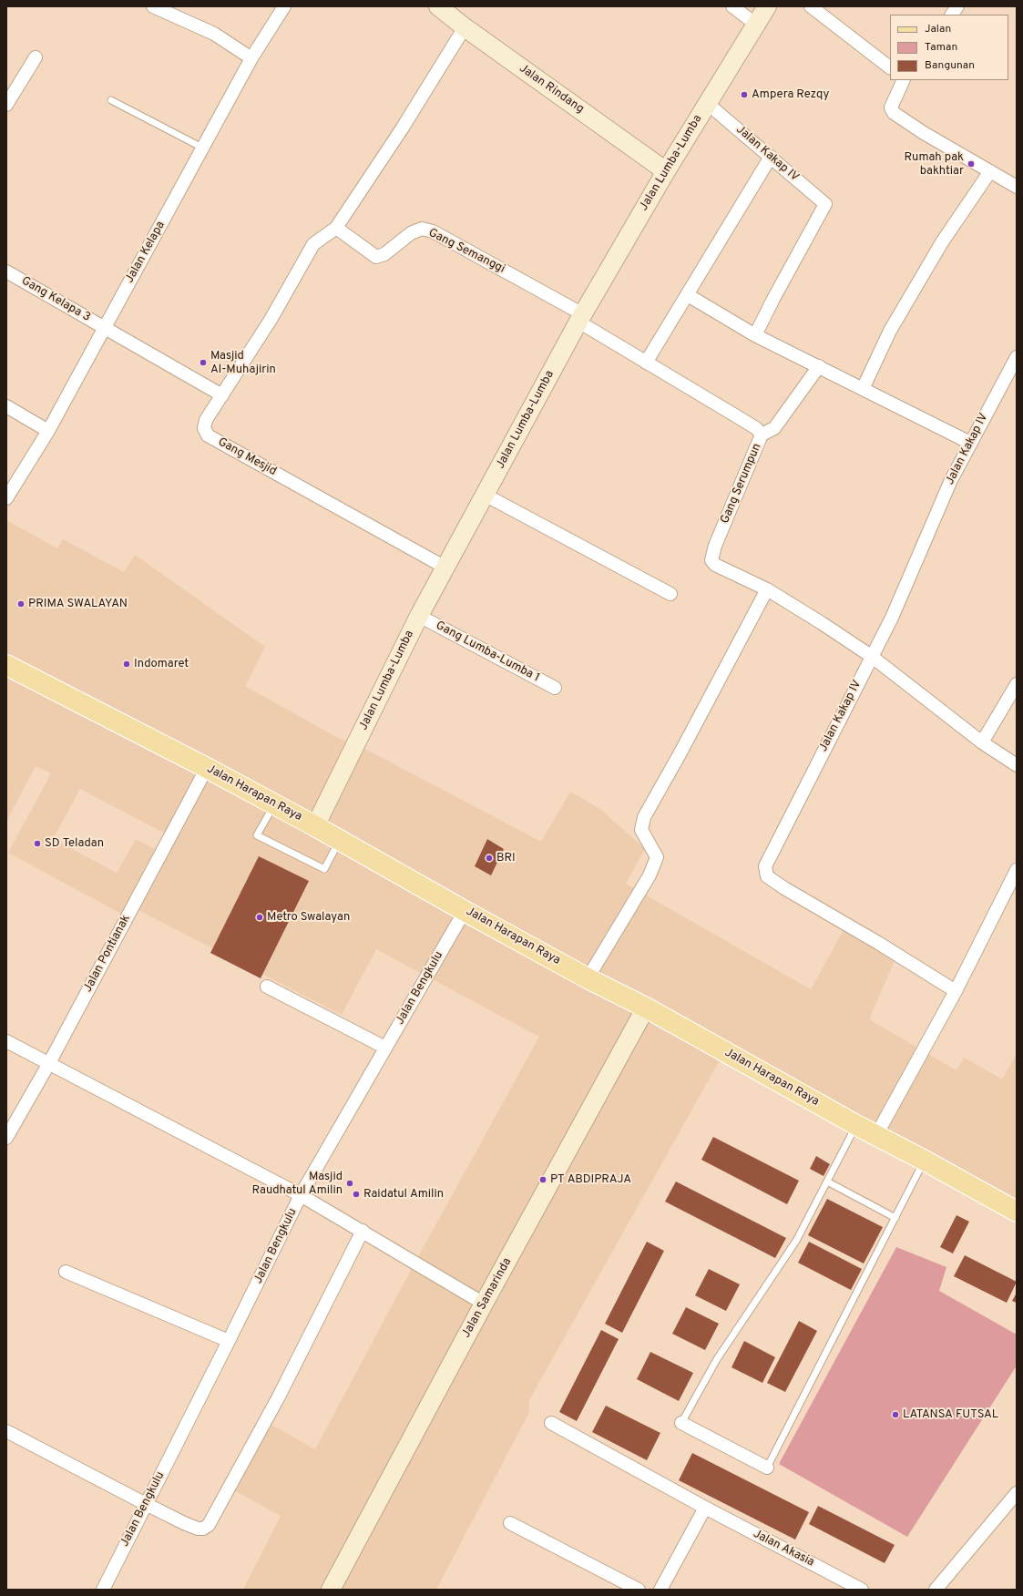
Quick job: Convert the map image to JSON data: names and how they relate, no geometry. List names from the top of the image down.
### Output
{
  "streets": {
    "main road": ["Jalan Harapan Raya"],
    "street": [
      "Jalan Rindang",
      "Jalan Kakap IV",
      "Jalan Lumba-Lumba",
      "Gang Semanggi",
      "Jalan Kelapa",
      "Gang Kelapa 3",
      "Gang Mesjid",
      "Gang Serumpun",
      "Gang Lumba-Lumba 1",
      "Jalan Pontianak",
      "Jalan Bengkulu",
      "Jalan Samarinda",
      "Jalan Akasia"
    ]
  },
  "crossings": [
    ["Jalan Rindang", "Jalan Lumba-Lumba"],
    ["Jalan Kakap IV", "Jalan Lumba-Lumba"],
    ["Jalan Lumba-Lumba", "Gang Semanggi"],
    ["Jalan Lumba-Lumba", "Gang Mesjid"],
    ["Jalan Lumba-Lumba", "Gang Serumpun"],
    ["Jalan Lumba-Lumba", "Gang Lumba-Lumba 1"],
    ["Jalan Lumba-Lumba", "Jalan Harapan Raya"],
    ["Gang Semanggi", "Gang Serumpun"],
    ["Jalan Kelapa", "Gang Kelapa 3"],
    ["Jalan Harapan Raya", "Jalan Pontianak"],
    ["Jalan Harapan Raya", "Jalan Bengkulu"],
    ["Jalan Harapan Raya", "Jalan Samarinda"]
  ],
  "places": [
    "Ampera Rezqy",
    "Rumah pak bakhtiar",
    "Masjid Al-Muhajirin",
    "PRIMA SWALAYAN",
    "Indomaret",
    "SD Teladan",
    "BRI",
    "Metro Swalayan",
    "PT ABDIPRAJA",
    "Masjid Raudhatul Amilin",
    "Raidatul Amilin",
    "LATANSA FUTSAL"
  ],
  "legend": ["Jalan", "Taman", "Bangunan"]
}
